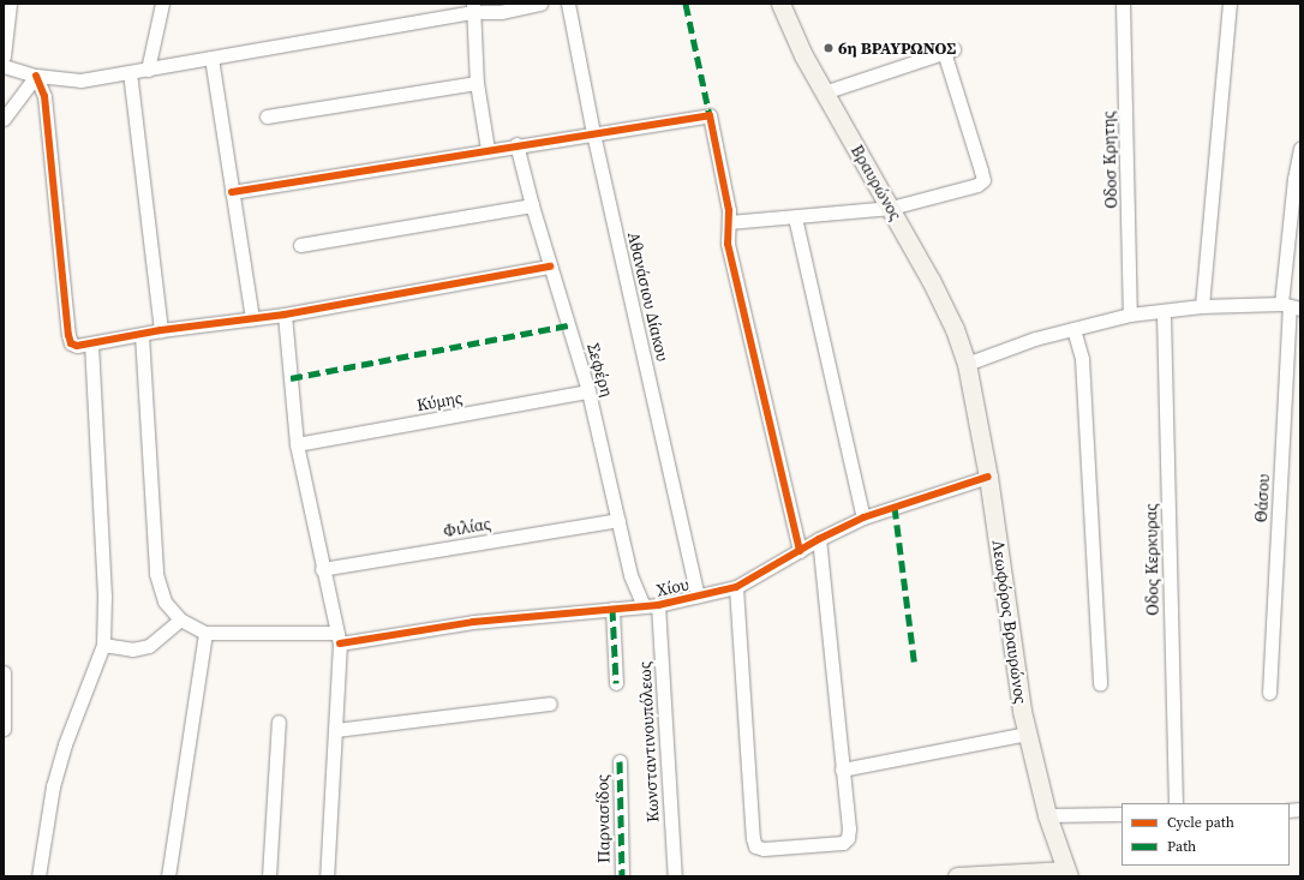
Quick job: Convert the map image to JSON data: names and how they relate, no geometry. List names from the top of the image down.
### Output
{
  "streets": {
    "main road": ["Βραυρώνος", "Λεωφόρος Βραυρώνος"],
    "street": [
      "Οδοσ Κρητης",
      "Αθανάσιου Δίακου",
      "Σεφέρη",
      "Κύμης",
      "Θάσου",
      "Φιλίας",
      "Οδος Κερκυρας",
      "Χίου",
      "Κωνσταντινουπόλεως",
      "Παρνασίδος"
    ]
  },
  "crossings": [
    ["Βραυρώνος", "Λεωφόρος Βραυρώνος"],
    ["Αθανάσιου Δίακου", "Χίου"],
    ["Σεφέρη", "Κύμης"],
    ["Σεφέρη", "Φιλίας"],
    ["Σεφέρη", "Χίου"],
    ["Χίου", "Λεωφόρος Βραυρώνος"],
    ["Χίου", "Κωνσταντινουπόλεως"]
  ],
  "places": ["6η ΒΡΑΥΡΩΝΟΣ"],
  "legend": ["Cycle path", "Path"]
}
